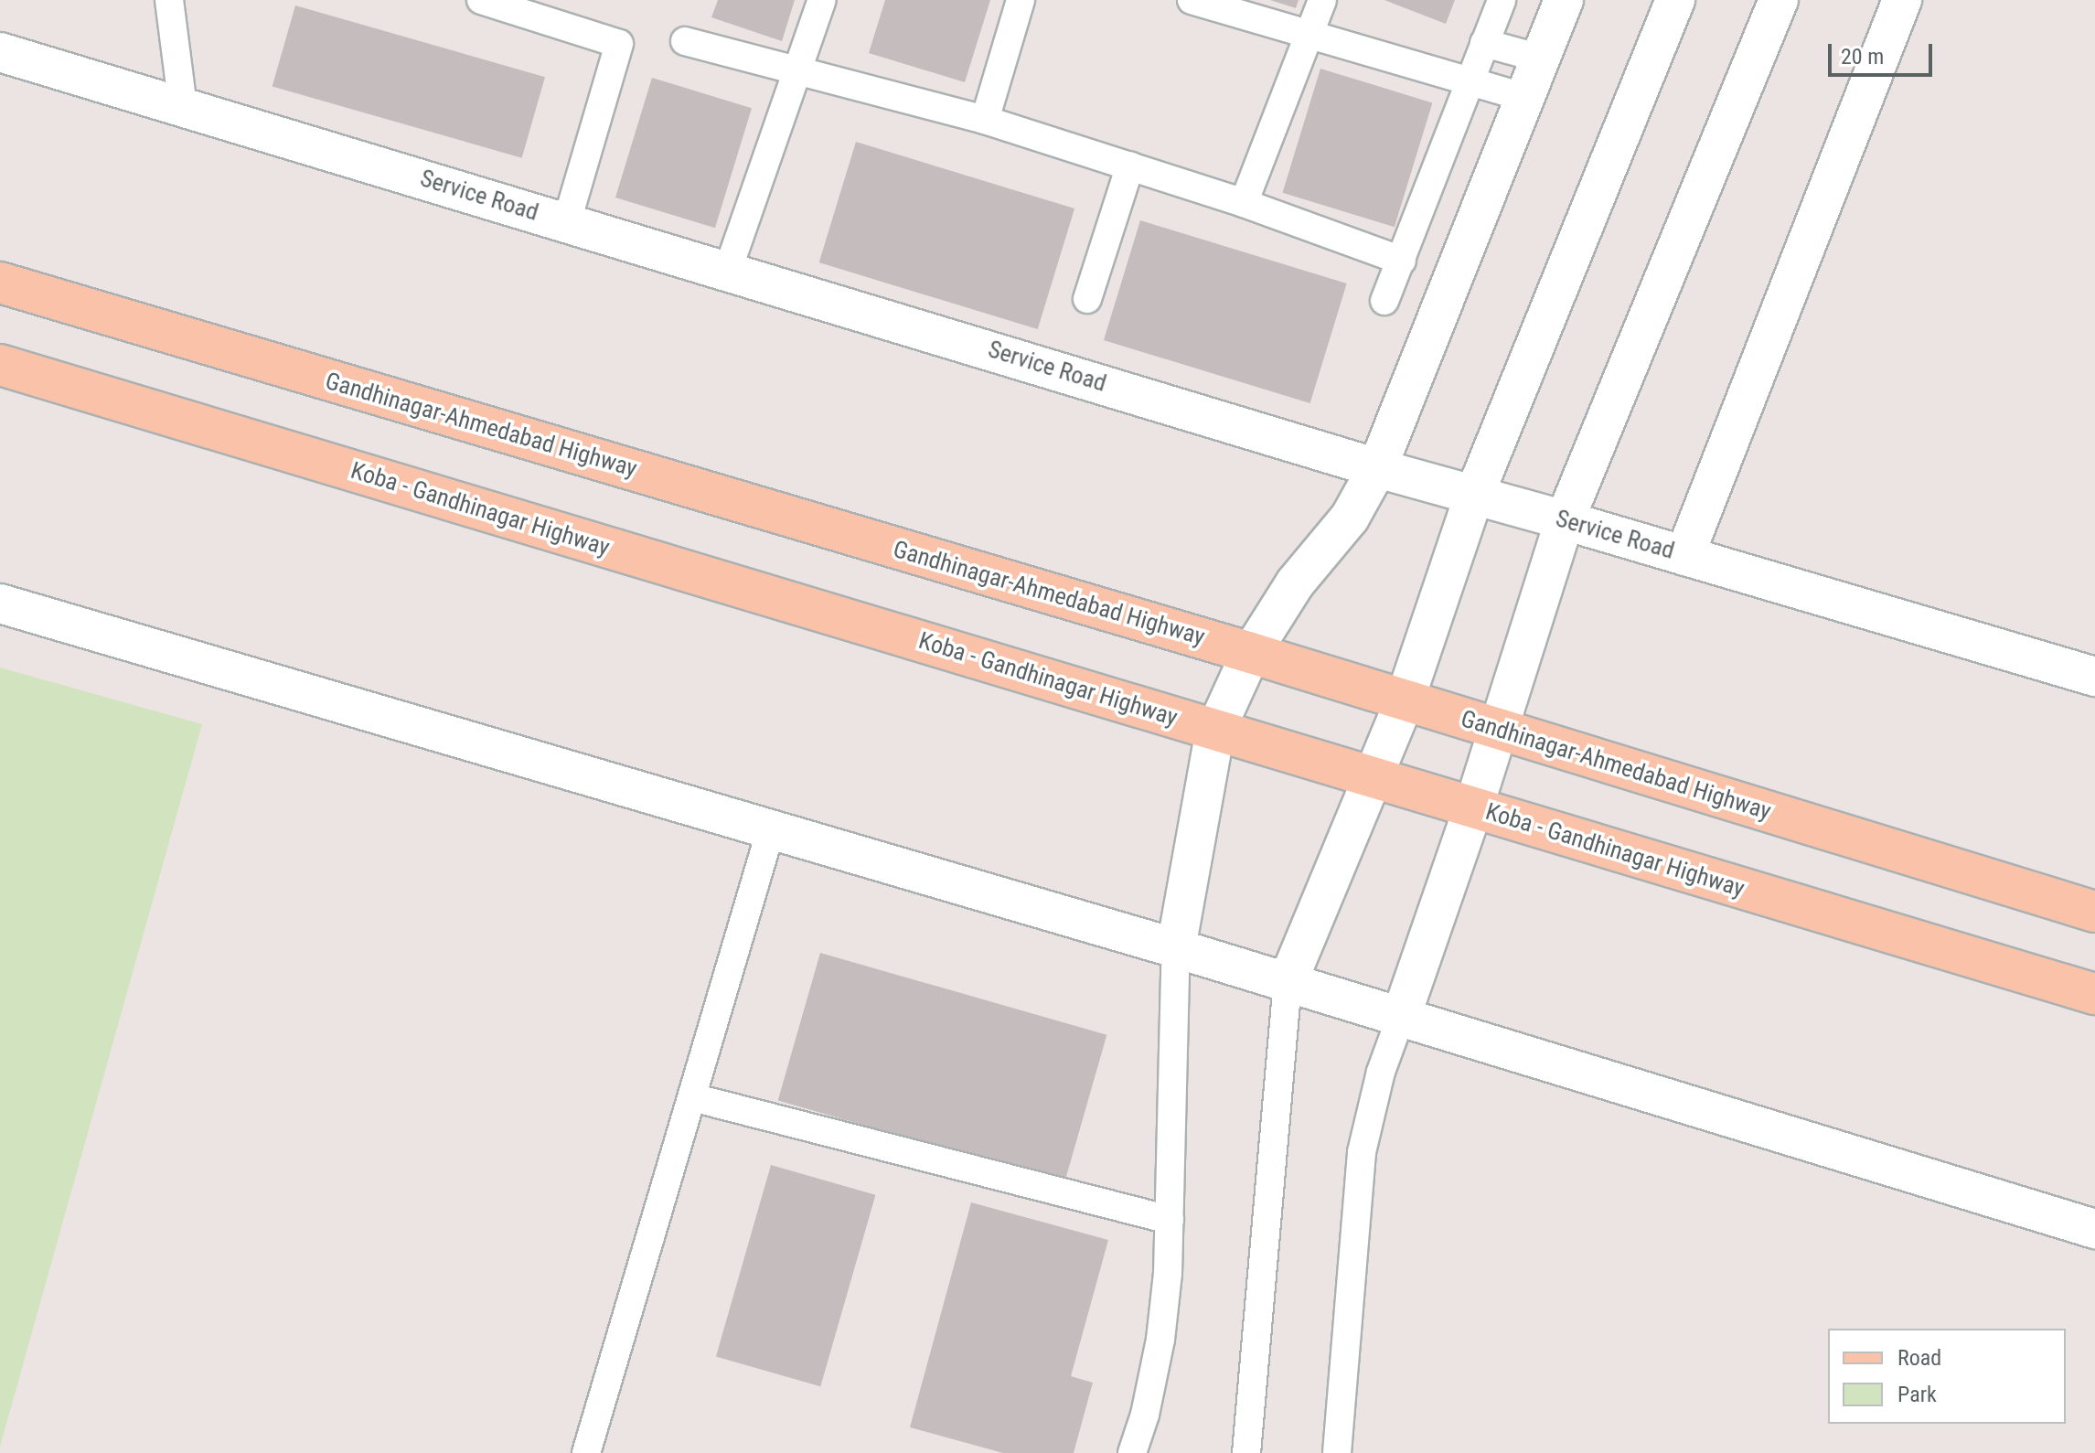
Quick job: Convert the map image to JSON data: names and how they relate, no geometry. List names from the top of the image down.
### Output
{
  "streets": {
    "main road": ["Gandhinagar-Ahmedabad Highway", "Koba - Gandhinagar Highway"],
    "street": ["Service Road"]
  },
  "legend": ["Road", "Park"],
  "scale_bar": "20 m"
}
